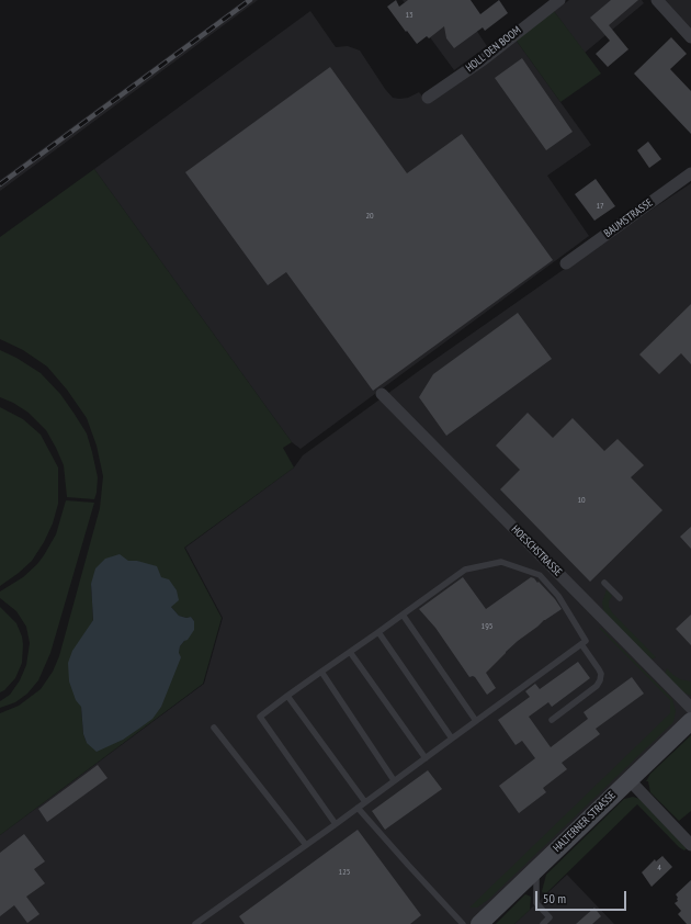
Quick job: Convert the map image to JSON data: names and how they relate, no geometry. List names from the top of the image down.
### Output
{
  "streets": {
    "main road": ["HALTERNER STRASSE"],
    "street": ["HOLL DEN BOOM", "BAUMSTRASSE", "HOESCHSTRASSE"]
  },
  "house_numbers": [
    "13",
    "17",
    "20",
    "10",
    "195",
    "4",
    "125"
  ],
  "scale_bar": "50 m"
}
